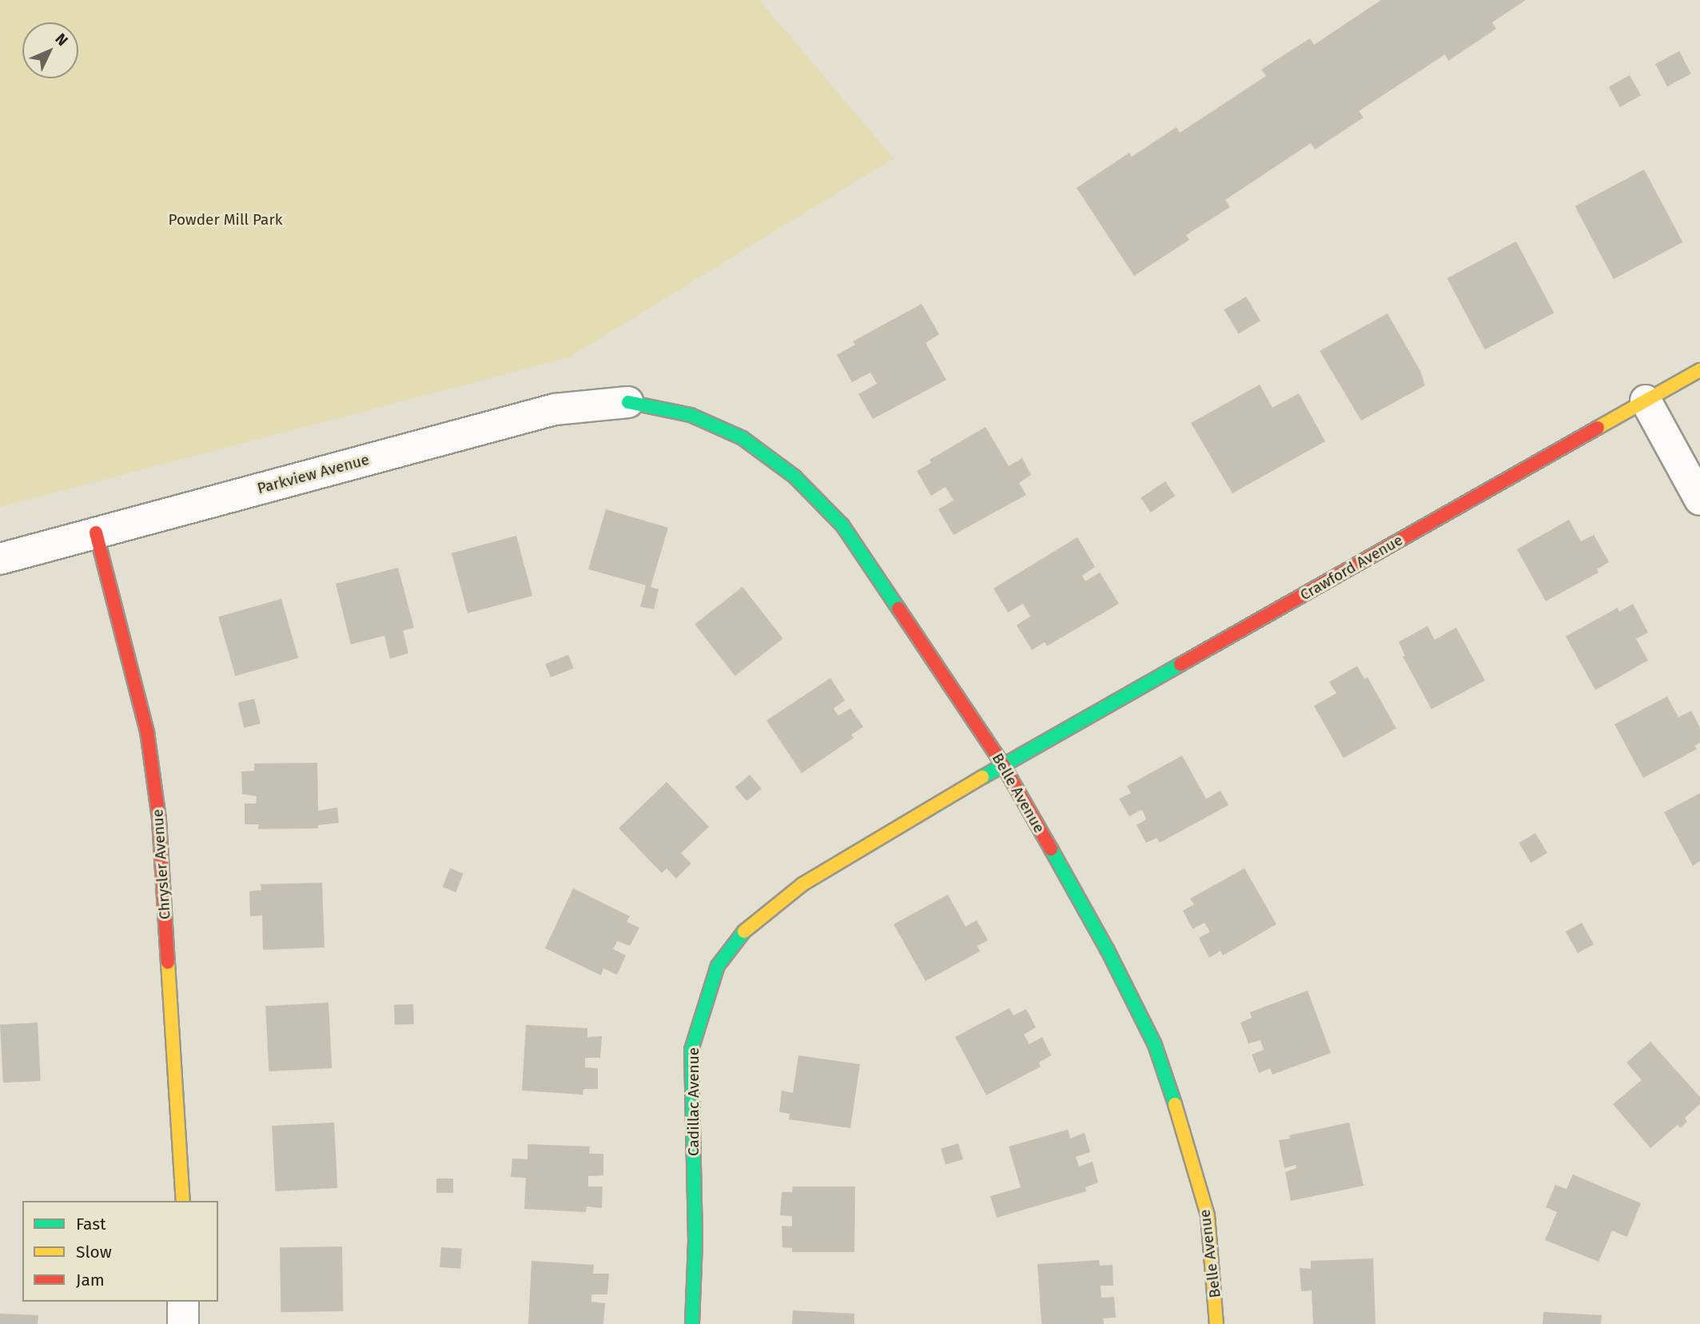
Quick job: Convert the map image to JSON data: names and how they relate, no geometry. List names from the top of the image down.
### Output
{
  "streets": {
    "street": [
      "Parkview Avenue",
      "Crawford Avenue",
      "Belle Avenue",
      "Chrysler Avenue",
      "Cadillac Avenue"
    ]
  },
  "crossings": [
    ["Parkview Avenue", "Belle Avenue"],
    ["Parkview Avenue", "Chrysler Avenue"],
    ["Crawford Avenue", "Belle Avenue"],
    ["Crawford Avenue", "Cadillac Avenue"],
    ["Belle Avenue", "Cadillac Avenue"]
  ],
  "parks": ["Powder Mill Park"],
  "legend": ["Fast", "Slow", "Jam"],
  "north": "top right"
}
